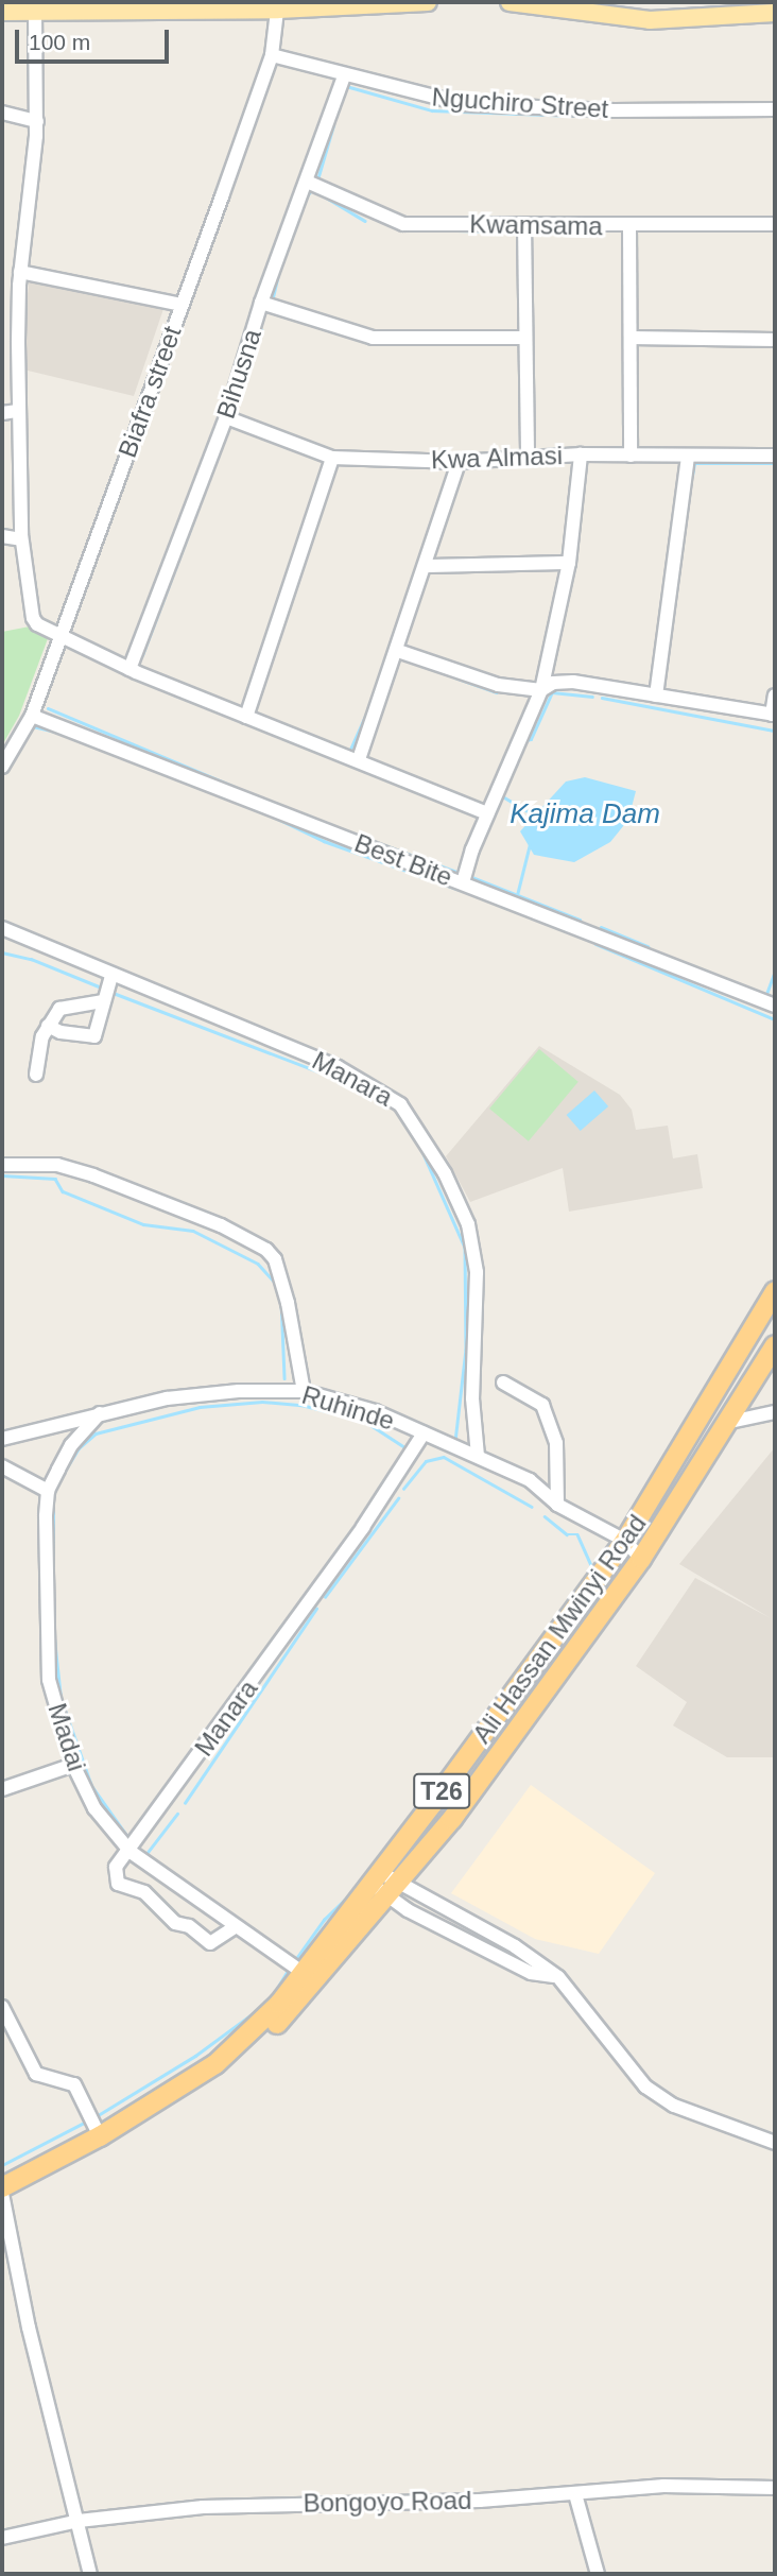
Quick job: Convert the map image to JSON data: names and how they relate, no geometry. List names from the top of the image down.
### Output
{
  "streets": {
    "highway": ["Ali Hassan Mwinyi Road", "T26"],
    "street": [
      "Nguchiro Street",
      "Kwamsama",
      "Bihusna",
      "Biafra street",
      "Kwa Almasi",
      "Best Bite",
      "Manara",
      "Ruhinde",
      "Madai",
      "Bongoyo Road"
    ]
  },
  "crossings": [
    ["Nguchiro Street", "Bihusna"],
    ["Nguchiro Street", "Biafra street"],
    ["Kwamsama", "Bihusna"],
    ["Bihusna", "Kwa Almasi"],
    ["Biafra street", "Best Bite"],
    ["Manara", "Ruhinde"],
    ["Manara", "Madai"],
    ["Ruhinde", "Ali Hassan Mwinyi Road"],
    ["Ruhinde", "Madai"],
    ["Ali Hassan Mwinyi Road", "Madai"]
  ],
  "water": ["Kajima Dam"],
  "scale_bar": "100 m"
}
